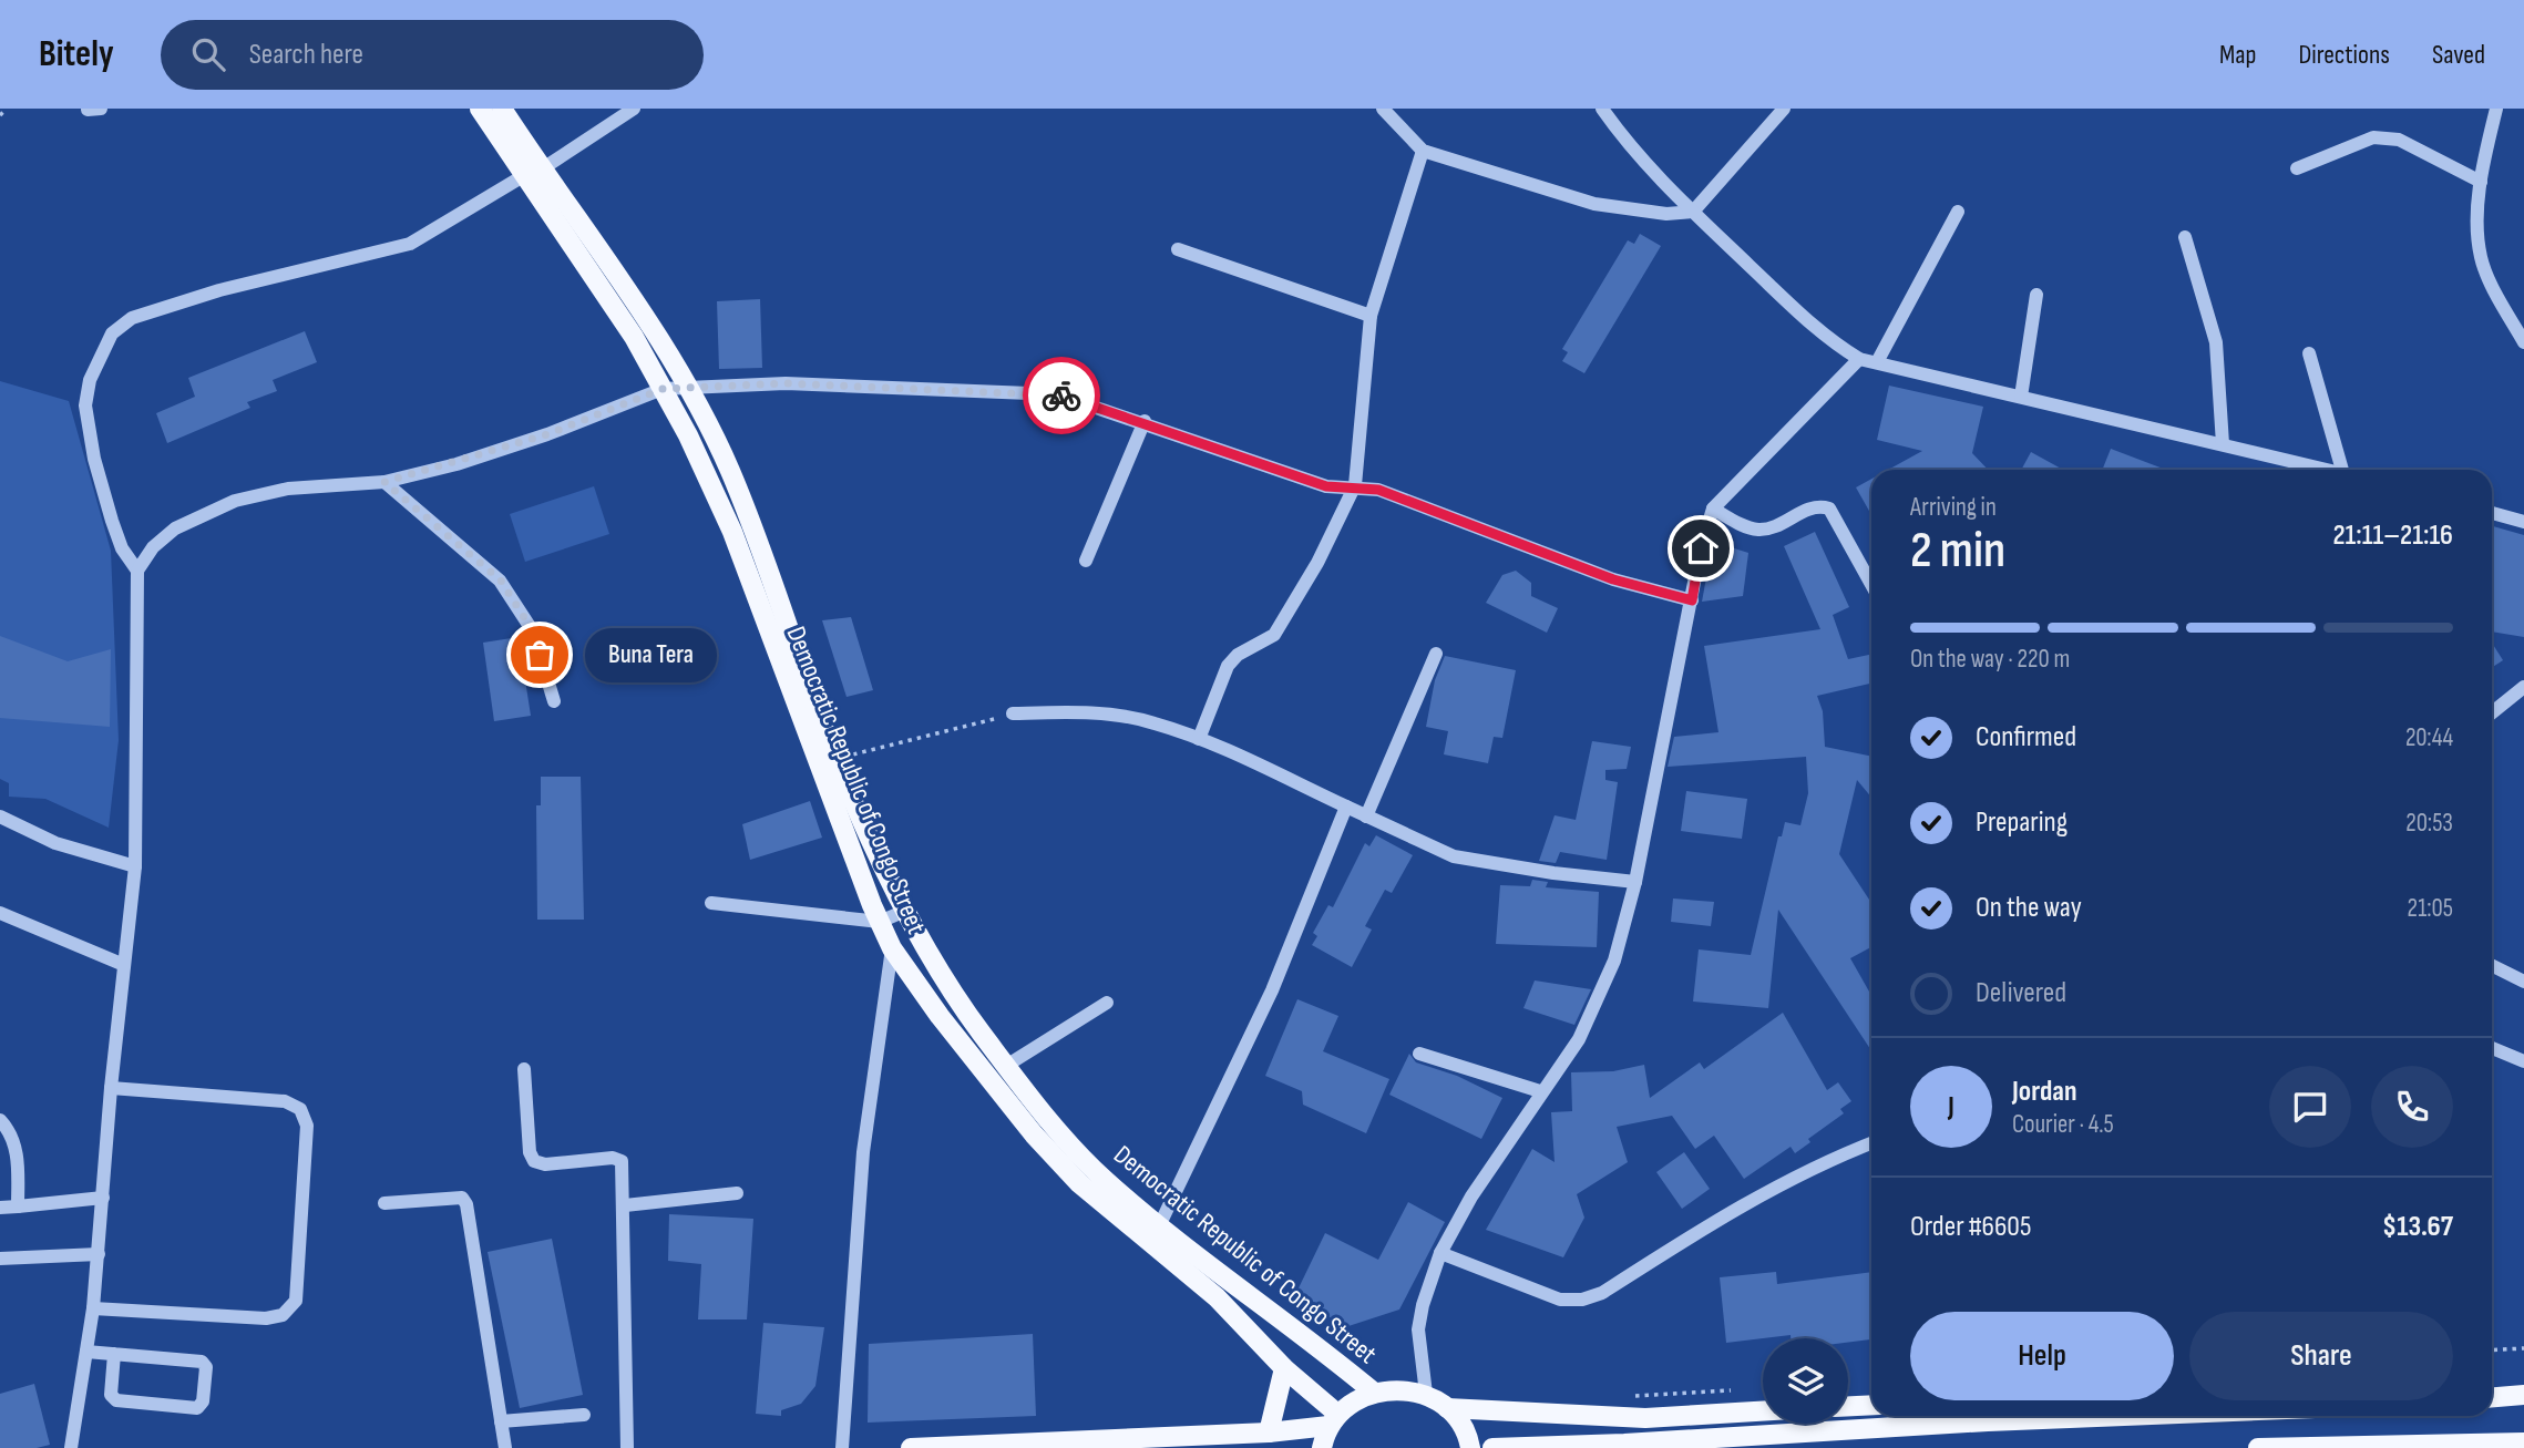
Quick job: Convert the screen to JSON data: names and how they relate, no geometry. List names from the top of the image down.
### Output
{
  "streets": {
    "main road": ["Democratic Republic of Congo Street"]
  },
  "places": ["Buna Tera"],
  "page": {
    "header": "Bitely",
    "search": "Search here",
    "nav": ["Map", "Directions", "Saved"],
    "heading": ["2 min", "Arriving in", "21:11–21:16"],
    "panel": [
      "Jordan",
      "Courier · 4.5",
      "Order #6605",
      "$13.67"
    ],
    "bar": "On the way · 220 m",
    "bubble": "Buna Tera",
    "list": [
      ["Confirmed", "20:44"],
      ["Preparing", "20:53"],
      ["On the way", "21:05"],
      "Delivered"
    ],
    "round": "J",
    "buttons": ["Help", "Share"]
  }
}
